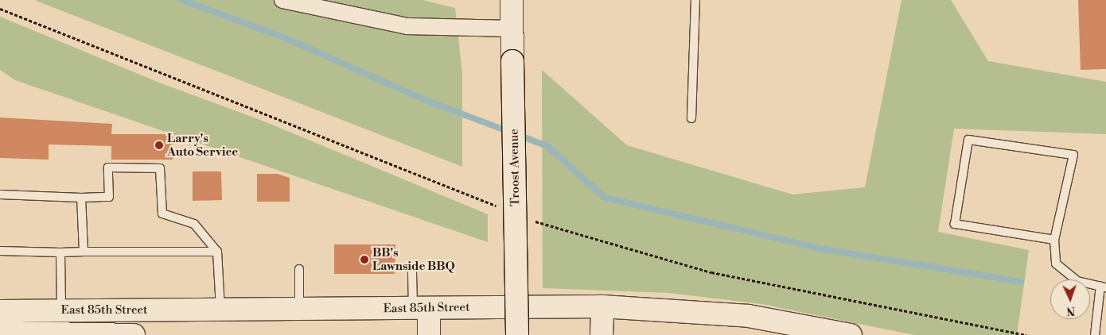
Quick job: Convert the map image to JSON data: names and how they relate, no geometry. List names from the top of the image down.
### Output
{
  "streets": {
    "main road": ["Troost Avenue", "East 85th Street"]
  },
  "places": ["Larry's Auto Service", "BB's Lawnside BBQ"],
  "north": "bottom"
}
